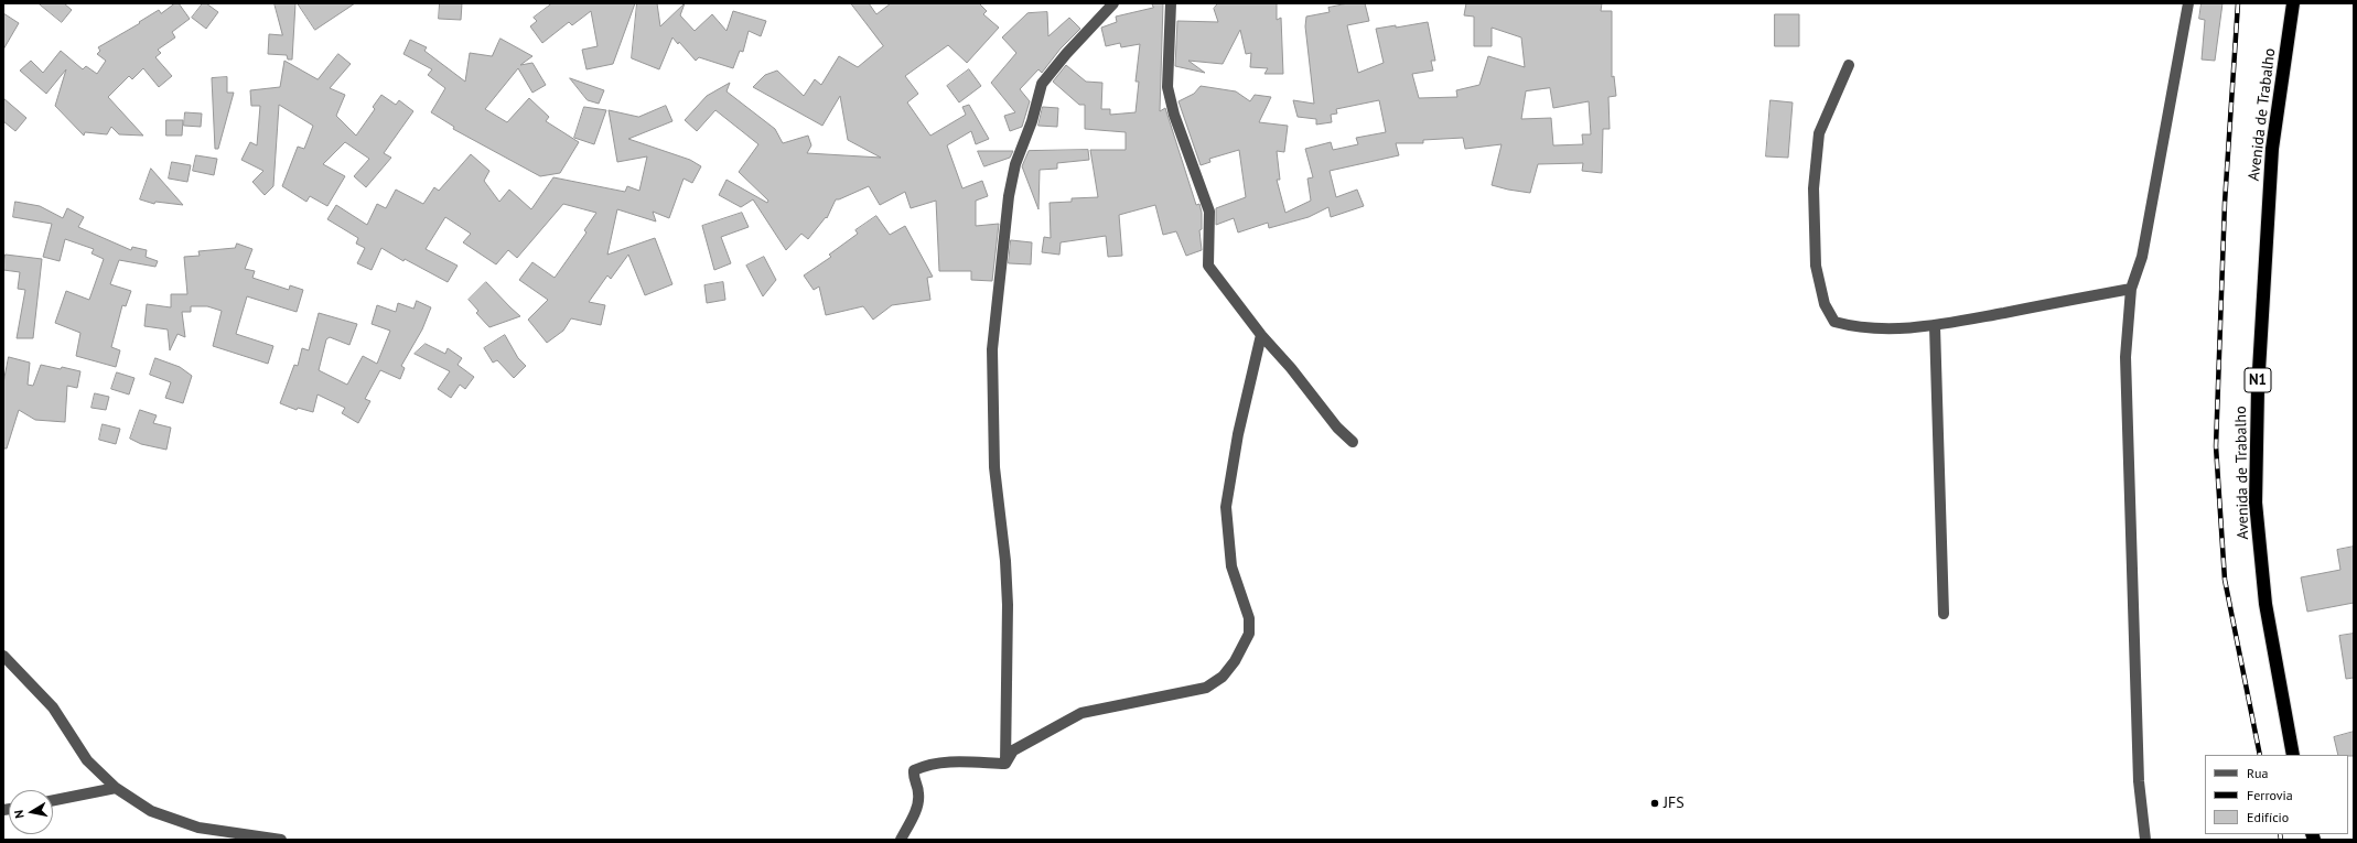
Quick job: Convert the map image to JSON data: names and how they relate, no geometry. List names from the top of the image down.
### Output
{
  "streets": {
    "highway": ["Avenida de Trabalho", "N1"]
  },
  "places": ["JFS"],
  "legend": ["Rua", "Ferrovia", "Edifício"],
  "north": "left"
}
